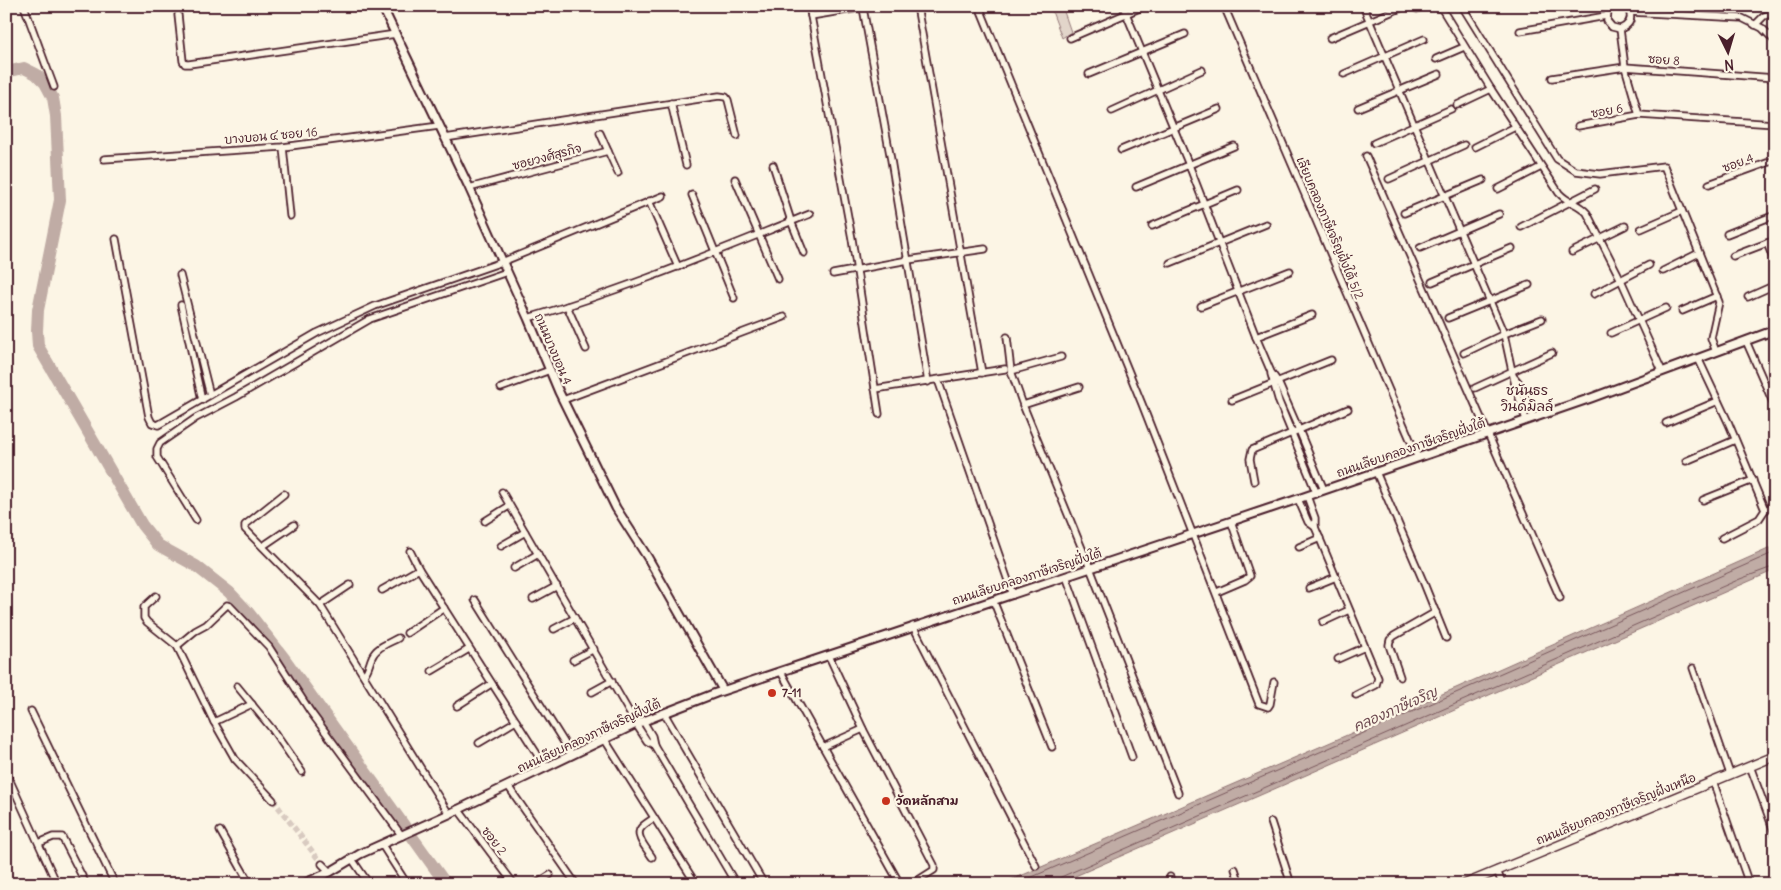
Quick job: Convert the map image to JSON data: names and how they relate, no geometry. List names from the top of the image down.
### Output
{
  "streets": {
    "main road": ["ถนนเลียบคลองภาษีเจริญฝั่งเหนือ"],
    "street": [
      "ซอย 8",
      "ซอย 6",
      "บางบอน ๔ ซอย 16",
      "ซอยวงศ์สุรกิจ",
      "ซอย 4",
      "เลียบคลองภาษีเจริญฝั่งใต้ 5/2",
      "ถนนบางบอน 4",
      "ถนนเลียบคลองภาษีเจริญฝั่งใต้",
      "ซอย 2"
    ]
  },
  "crossings": [
    ["บางบอน ๔ ซอย 16", "ถนนบางบอน 4"],
    ["ซอยวงศ์สุรกิจ", "ถนนบางบอน 4"],
    ["เลียบคลองภาษีเจริญฝั่งใต้ 5/2", "ถนนเลียบคลองภาษีเจริญฝั่งใต้"],
    ["ถนนบางบอน 4", "ถนนเลียบคลองภาษีเจริญฝั่งใต้"],
    ["ถนนเลียบคลองภาษีเจริญฝั่งใต้", "ซอย 2"]
  ],
  "districts": ["ชนันธร วินด์มิลล์"],
  "water": ["คลองภาษีเจริญ"],
  "places": ["7-11", "วัดหลักสาม"],
  "north": "bottom"
}
